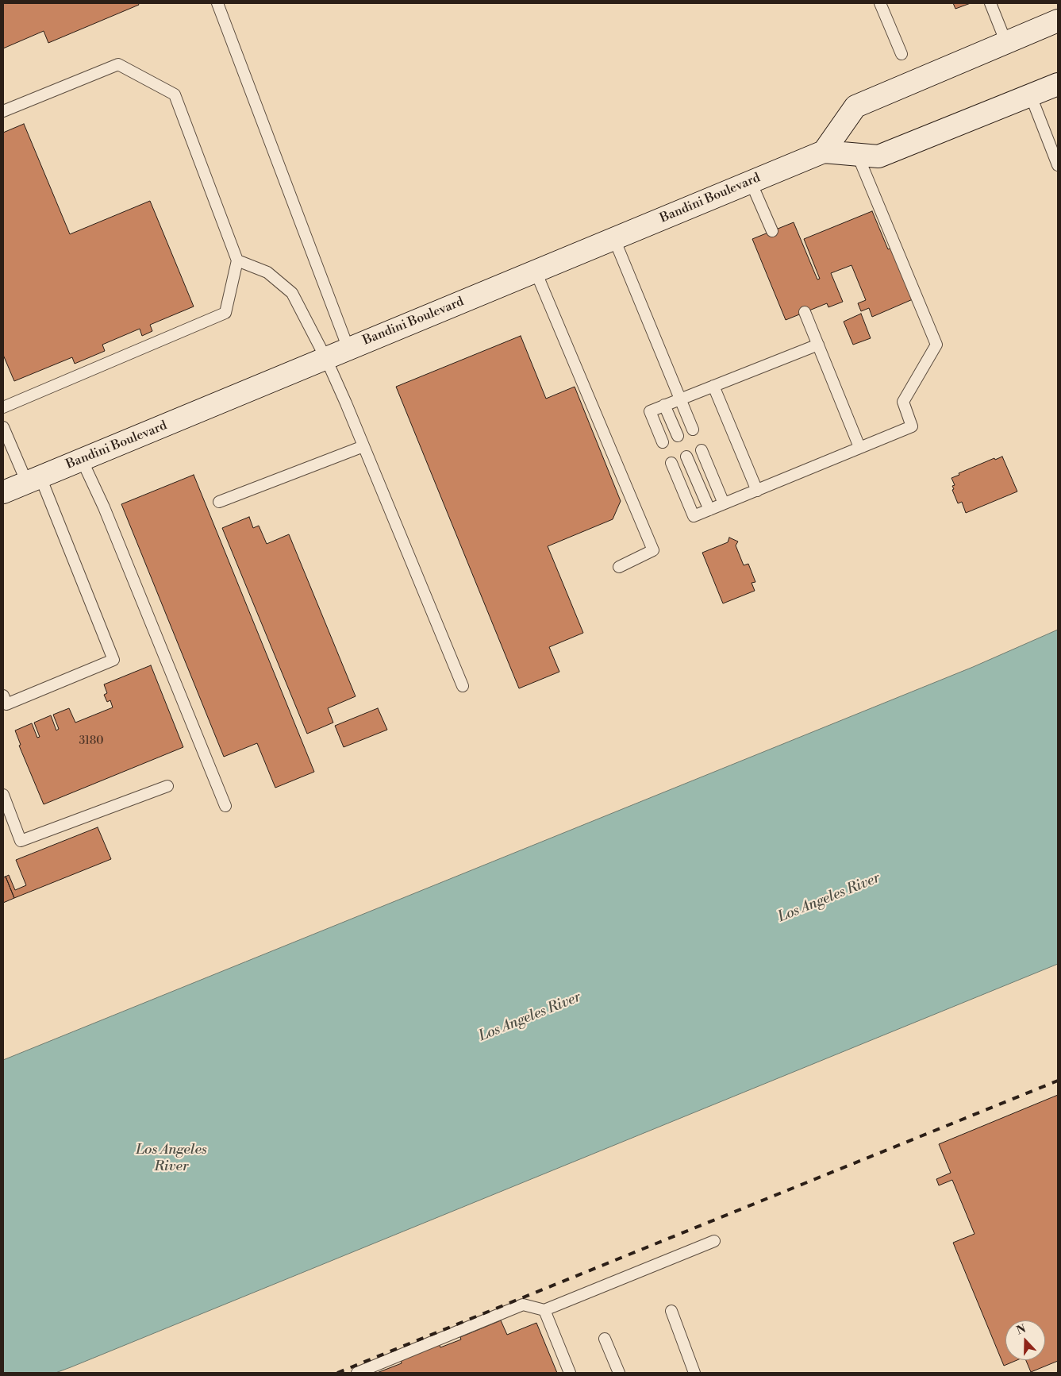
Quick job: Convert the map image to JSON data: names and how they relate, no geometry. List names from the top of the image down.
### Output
{
  "streets": {
    "main road": ["Bandini Boulevard"]
  },
  "water": ["Los Angeles River"],
  "house_numbers": ["3180"],
  "north": "top"
}
